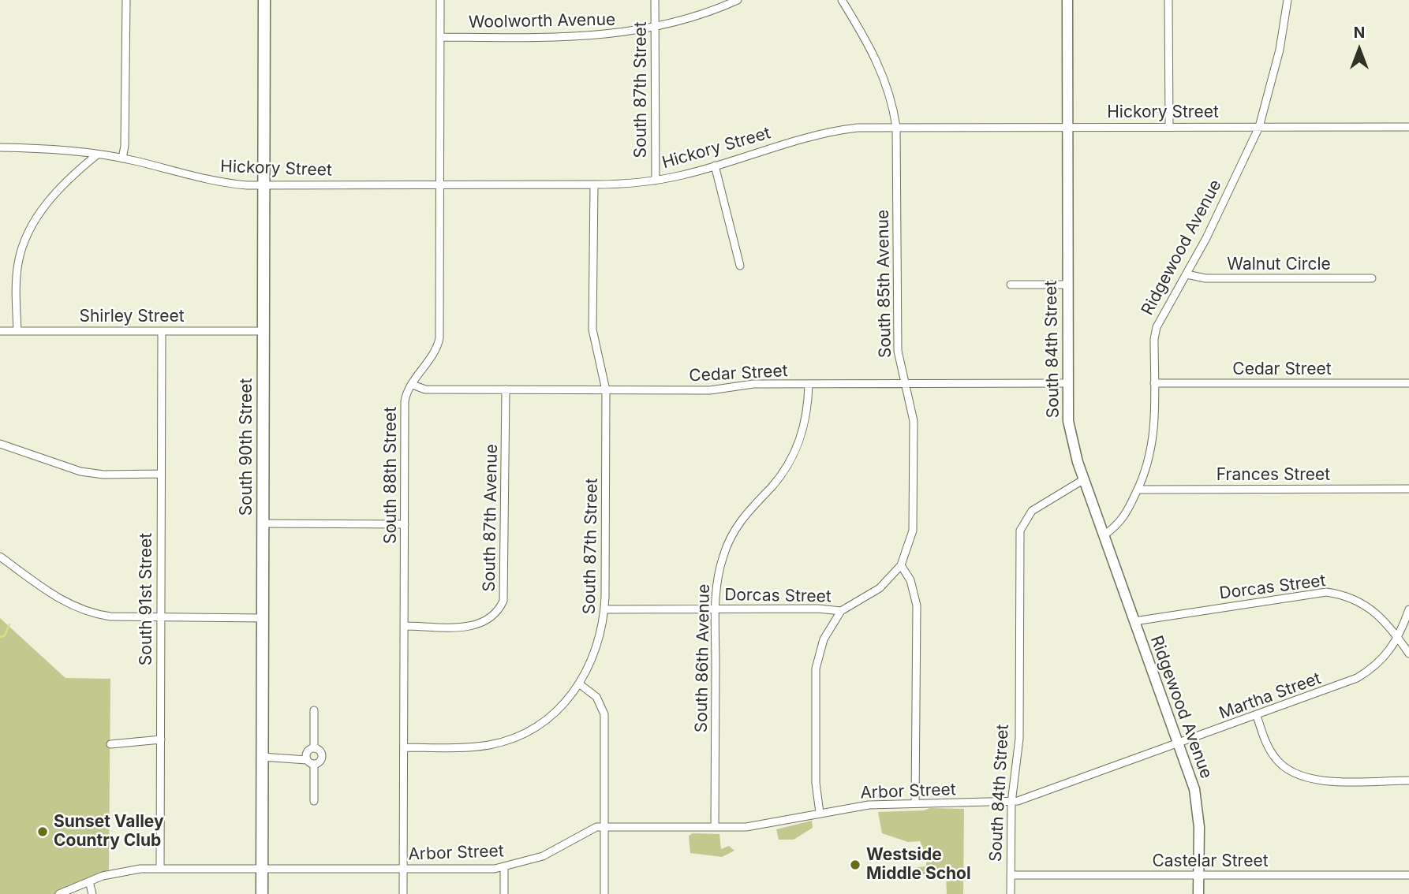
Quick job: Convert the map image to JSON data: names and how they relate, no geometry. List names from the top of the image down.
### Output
{
  "streets": {
    "main road": ["Ridgewood Avenue", "South 84th Street", "South 90th Street"],
    "street": [
      "Woolworth Avenue",
      "South 87th Street",
      "Hickory Street",
      "Walnut Circle",
      "South 85th Avenue",
      "Shirley Street",
      "Cedar Street",
      "South 88th Street",
      "Frances Street",
      "South 87th Avenue",
      "Dorcas Street",
      "South 91st Street",
      "South 86th Avenue",
      "Martha Street",
      "Arbor Street",
      "Castelar Street"
    ]
  },
  "crossings": [
    ["Woolworth Avenue", "South 87th Street"],
    ["Woolworth Avenue", "South 88th Street"],
    ["South 87th Street", "Hickory Street"],
    ["South 87th Street", "Cedar Street"],
    ["South 87th Street", "South 88th Street"],
    ["South 87th Street", "Dorcas Street"],
    ["Hickory Street", "Ridgewood Avenue"],
    ["Hickory Street", "South 85th Avenue"],
    ["Hickory Street", "South 84th Street"],
    ["Hickory Street", "South 90th Street"],
    ["Hickory Street", "South 88th Street"],
    ["Ridgewood Avenue", "Walnut Circle"],
    ["Ridgewood Avenue", "South 84th Street"],
    ["Ridgewood Avenue", "Cedar Street"],
    ["Ridgewood Avenue", "Frances Street"],
    ["Ridgewood Avenue", "Dorcas Street"],
    ["Ridgewood Avenue", "Martha Street"],
    ["Ridgewood Avenue", "Castelar Street"],
    ["South 85th Avenue", "Cedar Street"],
    ["South 85th Avenue", "Dorcas Street"],
    ["Shirley Street", "South 90th Street"],
    ["Shirley Street", "South 91st Street"],
    ["South 84th Street", "Cedar Street"],
    ["South 84th Street", "Martha Street"],
    ["South 84th Street", "Arbor Street"],
    ["South 84th Street", "Castelar Street"],
    ["Cedar Street", "South 88th Street"],
    ["Cedar Street", "South 87th Avenue"],
    ["Cedar Street", "South 86th Avenue"],
    ["South 90th Street", "Arbor Street"],
    ["South 88th Street", "South 87th Avenue"],
    ["South 88th Street", "Arbor Street"],
    ["Dorcas Street", "South 86th Avenue"],
    ["Dorcas Street", "Martha Street"],
    ["South 91st Street", "Arbor Street"],
    ["South 86th Avenue", "Arbor Street"],
    ["Martha Street", "Arbor Street"]
  ],
  "places": ["Sunset Valley Country Club", "Westside Middle Schol"],
  "north": "top"
}
